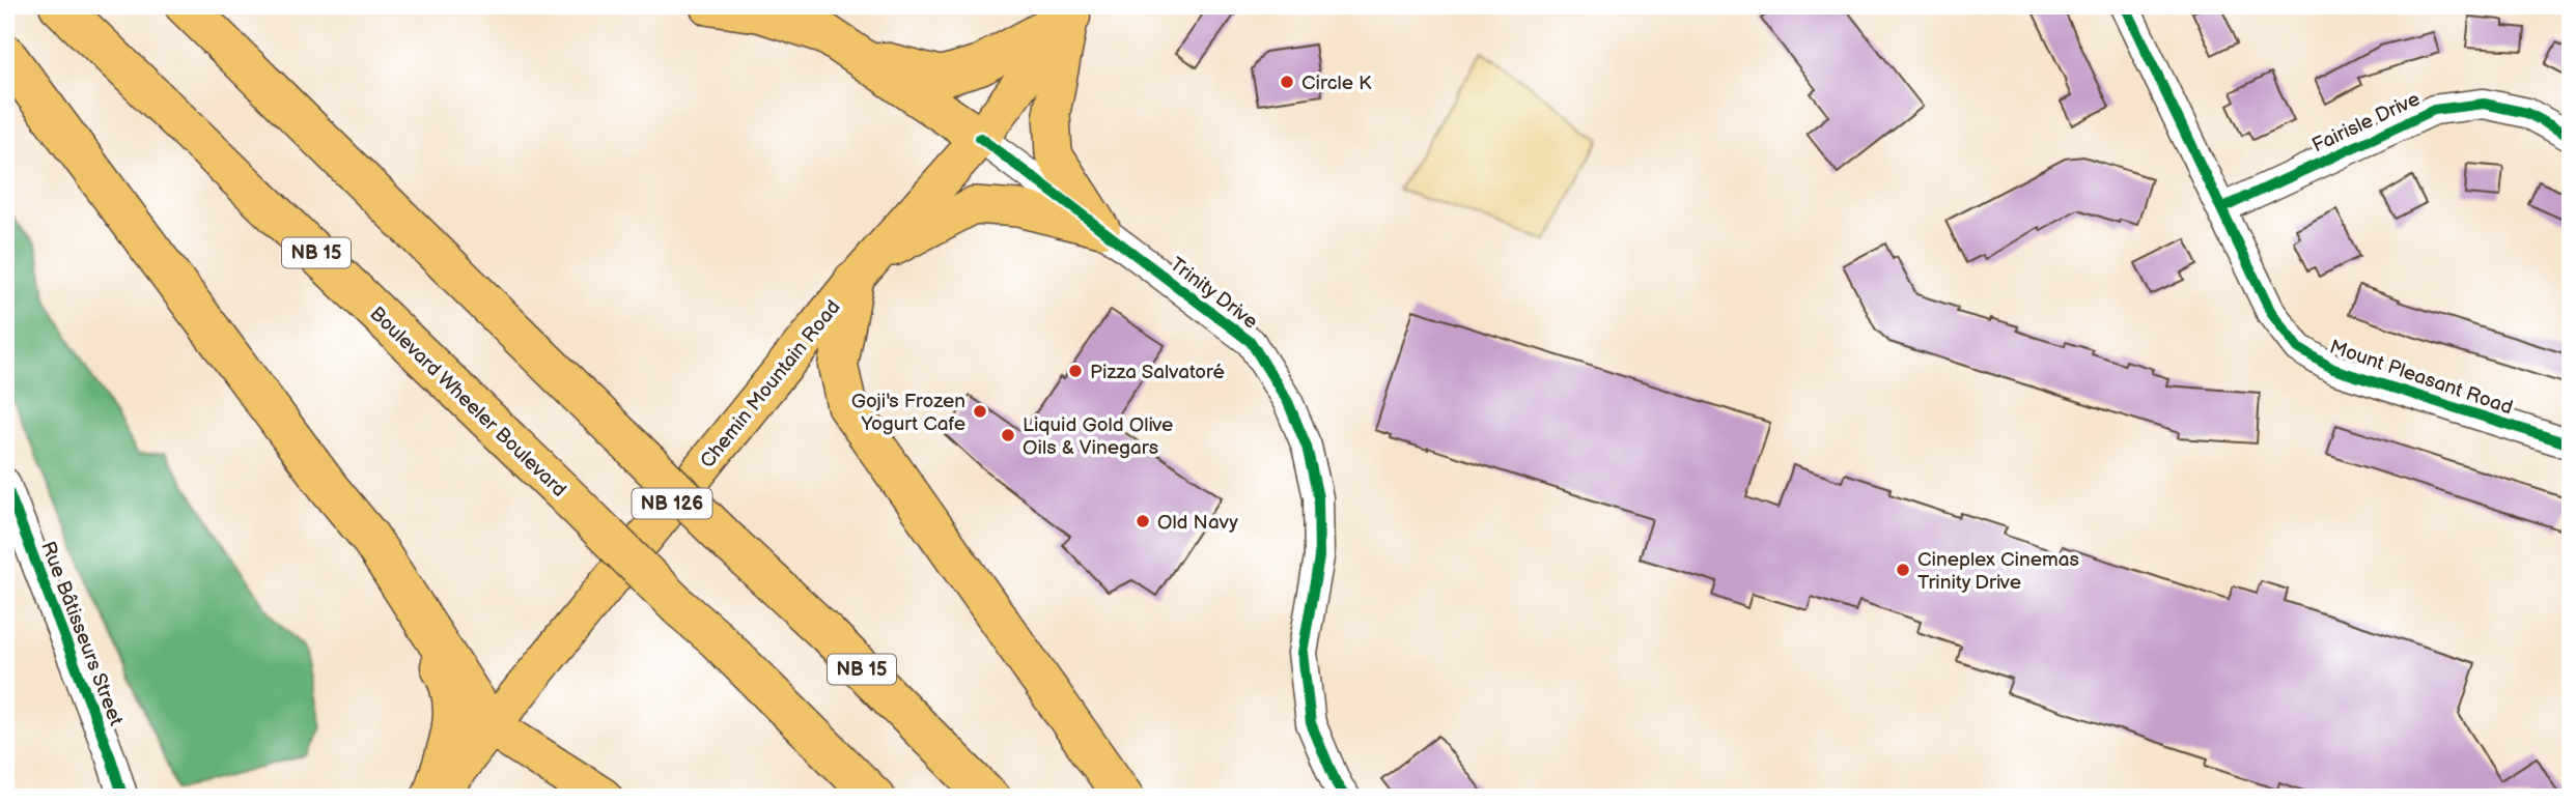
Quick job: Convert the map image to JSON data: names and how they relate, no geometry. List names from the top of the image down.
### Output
{
  "streets": {
    "highway": ["NB 15", "Boulevard Wheeler Boulevard"],
    "main road": ["Chemin Mountain Road", "NB 126"],
    "street": [
      "Fairisle Drive",
      "Trinity Drive",
      "Mount Pleasant Road",
      "Rue Bâtisseurs Street"
    ]
  },
  "crossings": [
    ["Fairisle Drive", "Mount Pleasant Road"],
    ["Trinity Drive", "Chemin Mountain Road"]
  ],
  "places": [
    "Circle K",
    "Pizza Salvatoré",
    "Goji's Frozen Yogurt Cafe",
    "Liquid Gold Olive Oils & Vinegars",
    "Old Navy",
    "Cineplex Cinemas Trinity Drive"
  ]
}
